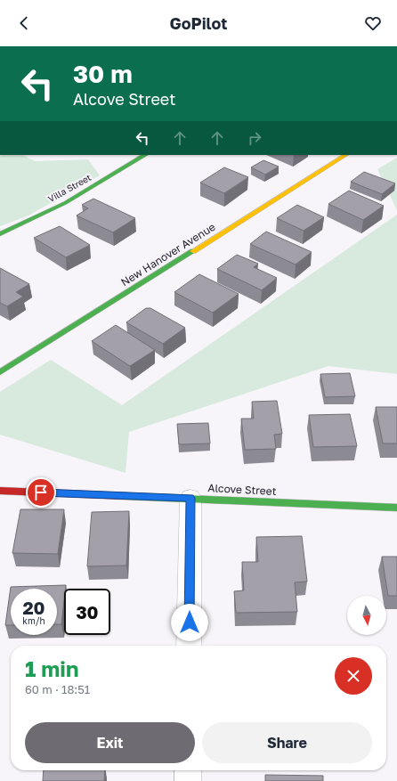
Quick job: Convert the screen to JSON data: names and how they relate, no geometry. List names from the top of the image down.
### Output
{
  "streets": {
    "street": ["Villa Street", "New Hanover Avenue", "Alcove Street"]
  },
  "north": "bottom",
  "page": {
    "header": "GoPilot",
    "turn": ["30 m", "Alcove Street"],
    "speed": "20 km/h",
    "limit": "30",
    "heading": ["1 min", "60 m · 18:51"],
    "buttons": ["Exit", "Share"]
  }
}
